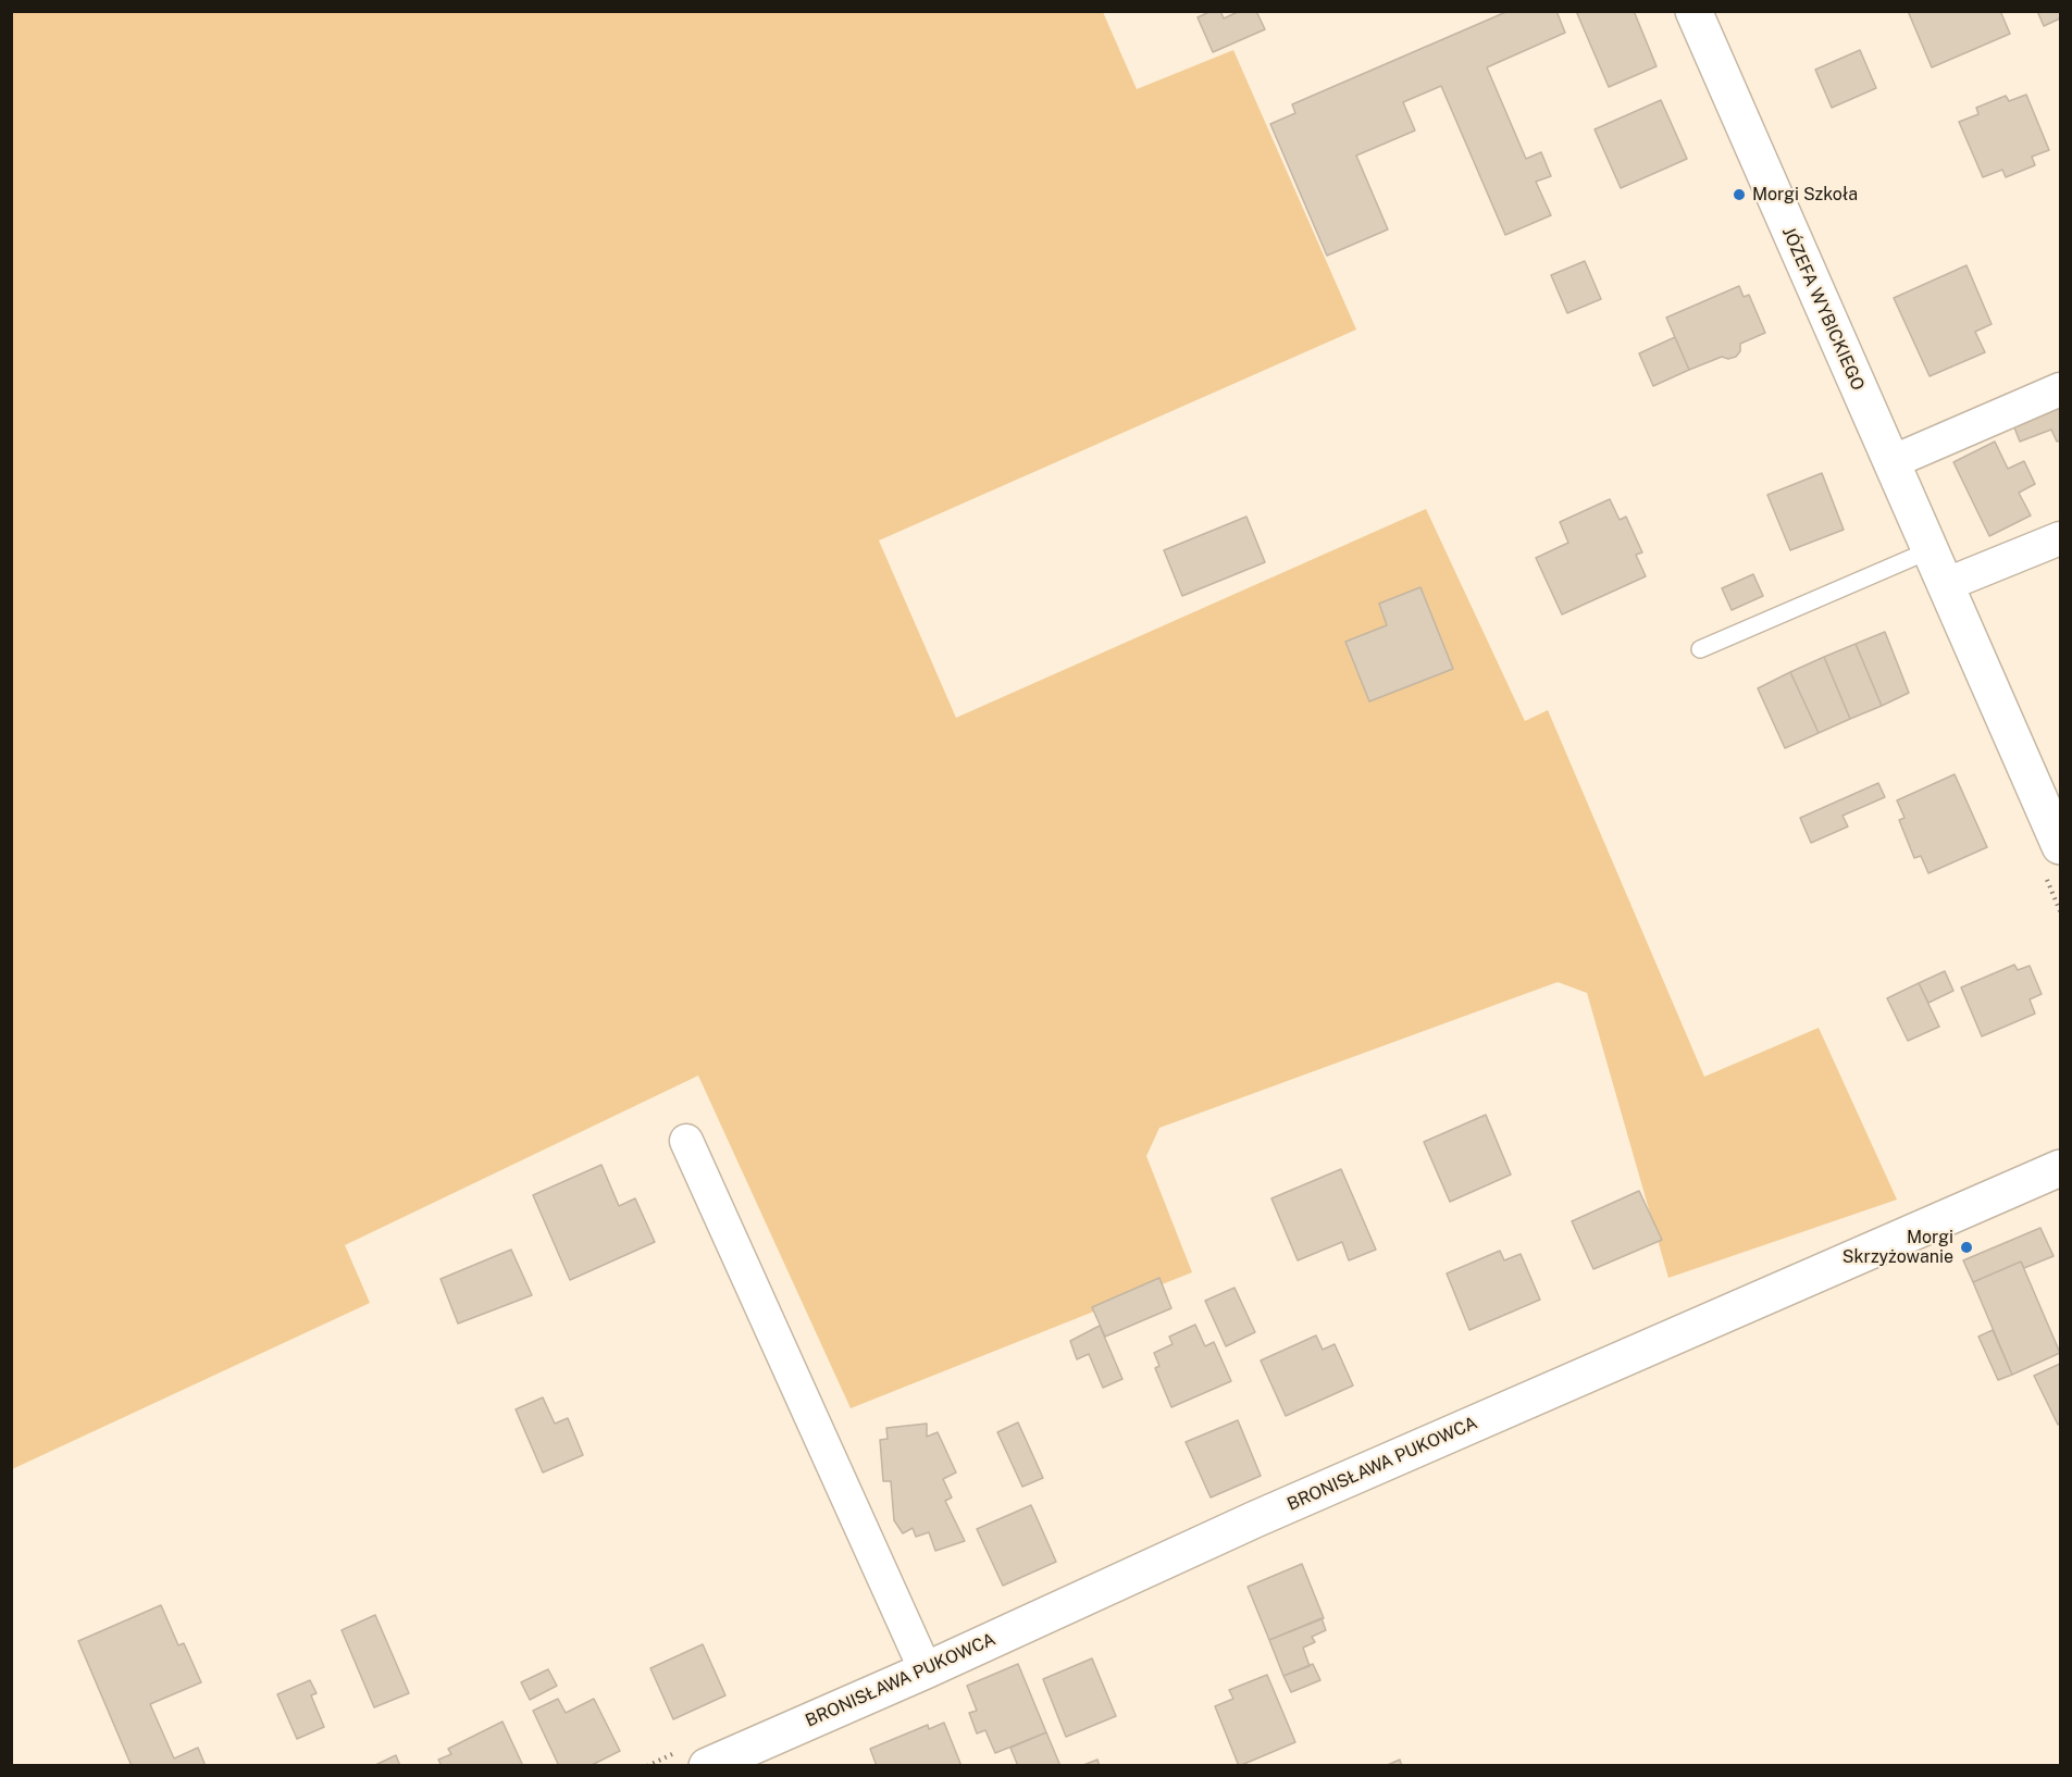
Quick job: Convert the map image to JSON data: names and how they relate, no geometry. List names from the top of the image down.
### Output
{
  "streets": {
    "street": ["JÓZEFA WYBICKIEGO", "BRONISŁAWA PUKOWCA"]
  },
  "places": ["Morgi Szkoła", "Morgi Skrzyżowanie"]
}
